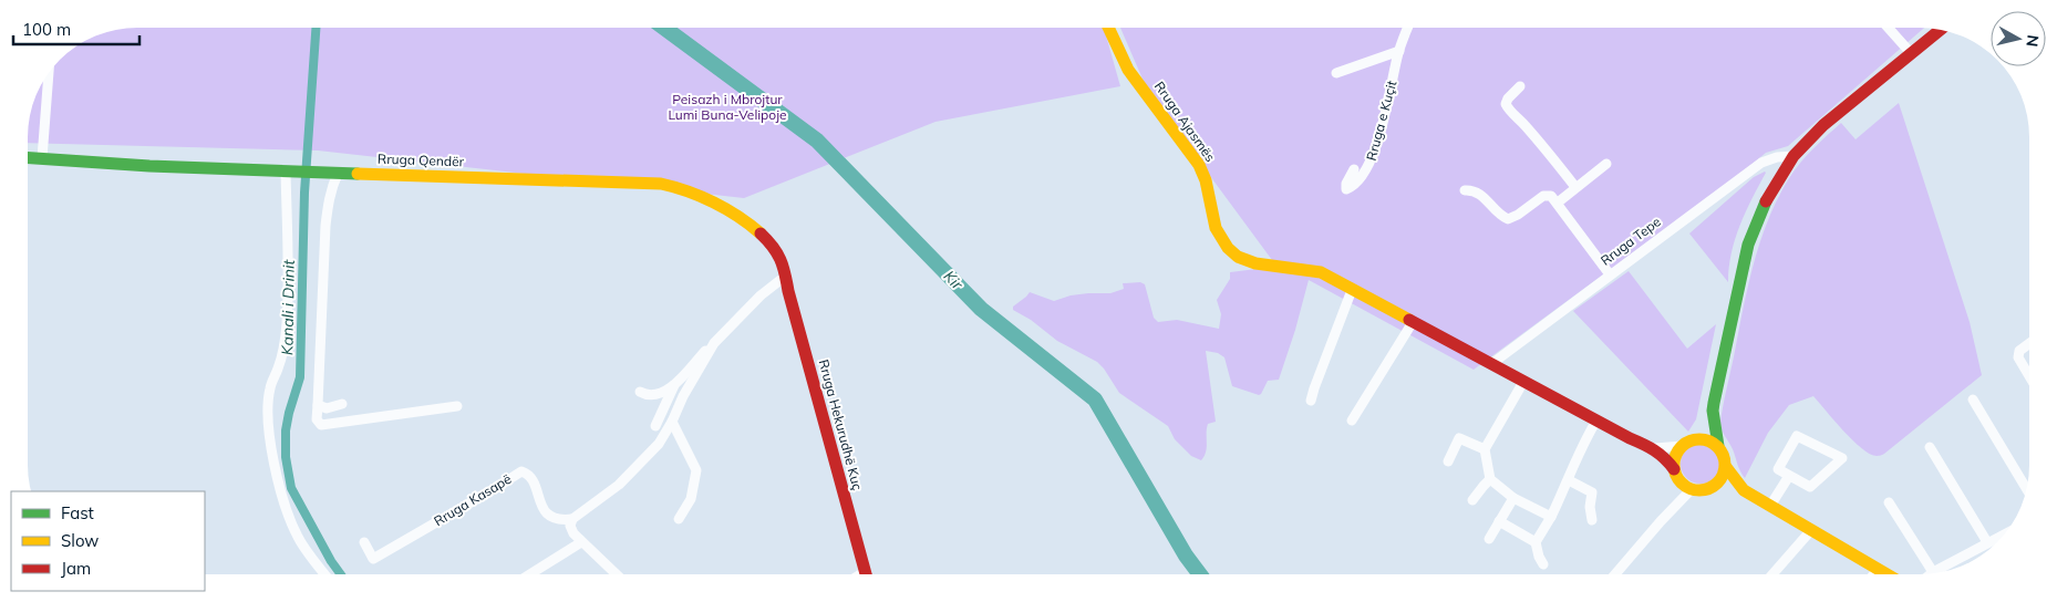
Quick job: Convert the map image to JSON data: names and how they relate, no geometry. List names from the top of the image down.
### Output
{
  "streets": {
    "street": [
      "Rruga e Kuçit",
      "Rruga Ajasmës",
      "Rruga Qendër",
      "Rruga Tepe",
      "Rruga Hekurudhë Kuç",
      "Rruga Kasapë"
    ]
  },
  "crossings": [
    ["Rruga Qendër", "Rruga Hekurudhë Kuç"]
  ],
  "water": ["Kir", "Kanali i Drinit"],
  "parks": ["Peisazh i Mbrojtur Lumi Buna-Velipoje"],
  "legend": ["Fast", "Slow", "Jam"],
  "scale_bar": "100 m",
  "north": "right"
}
